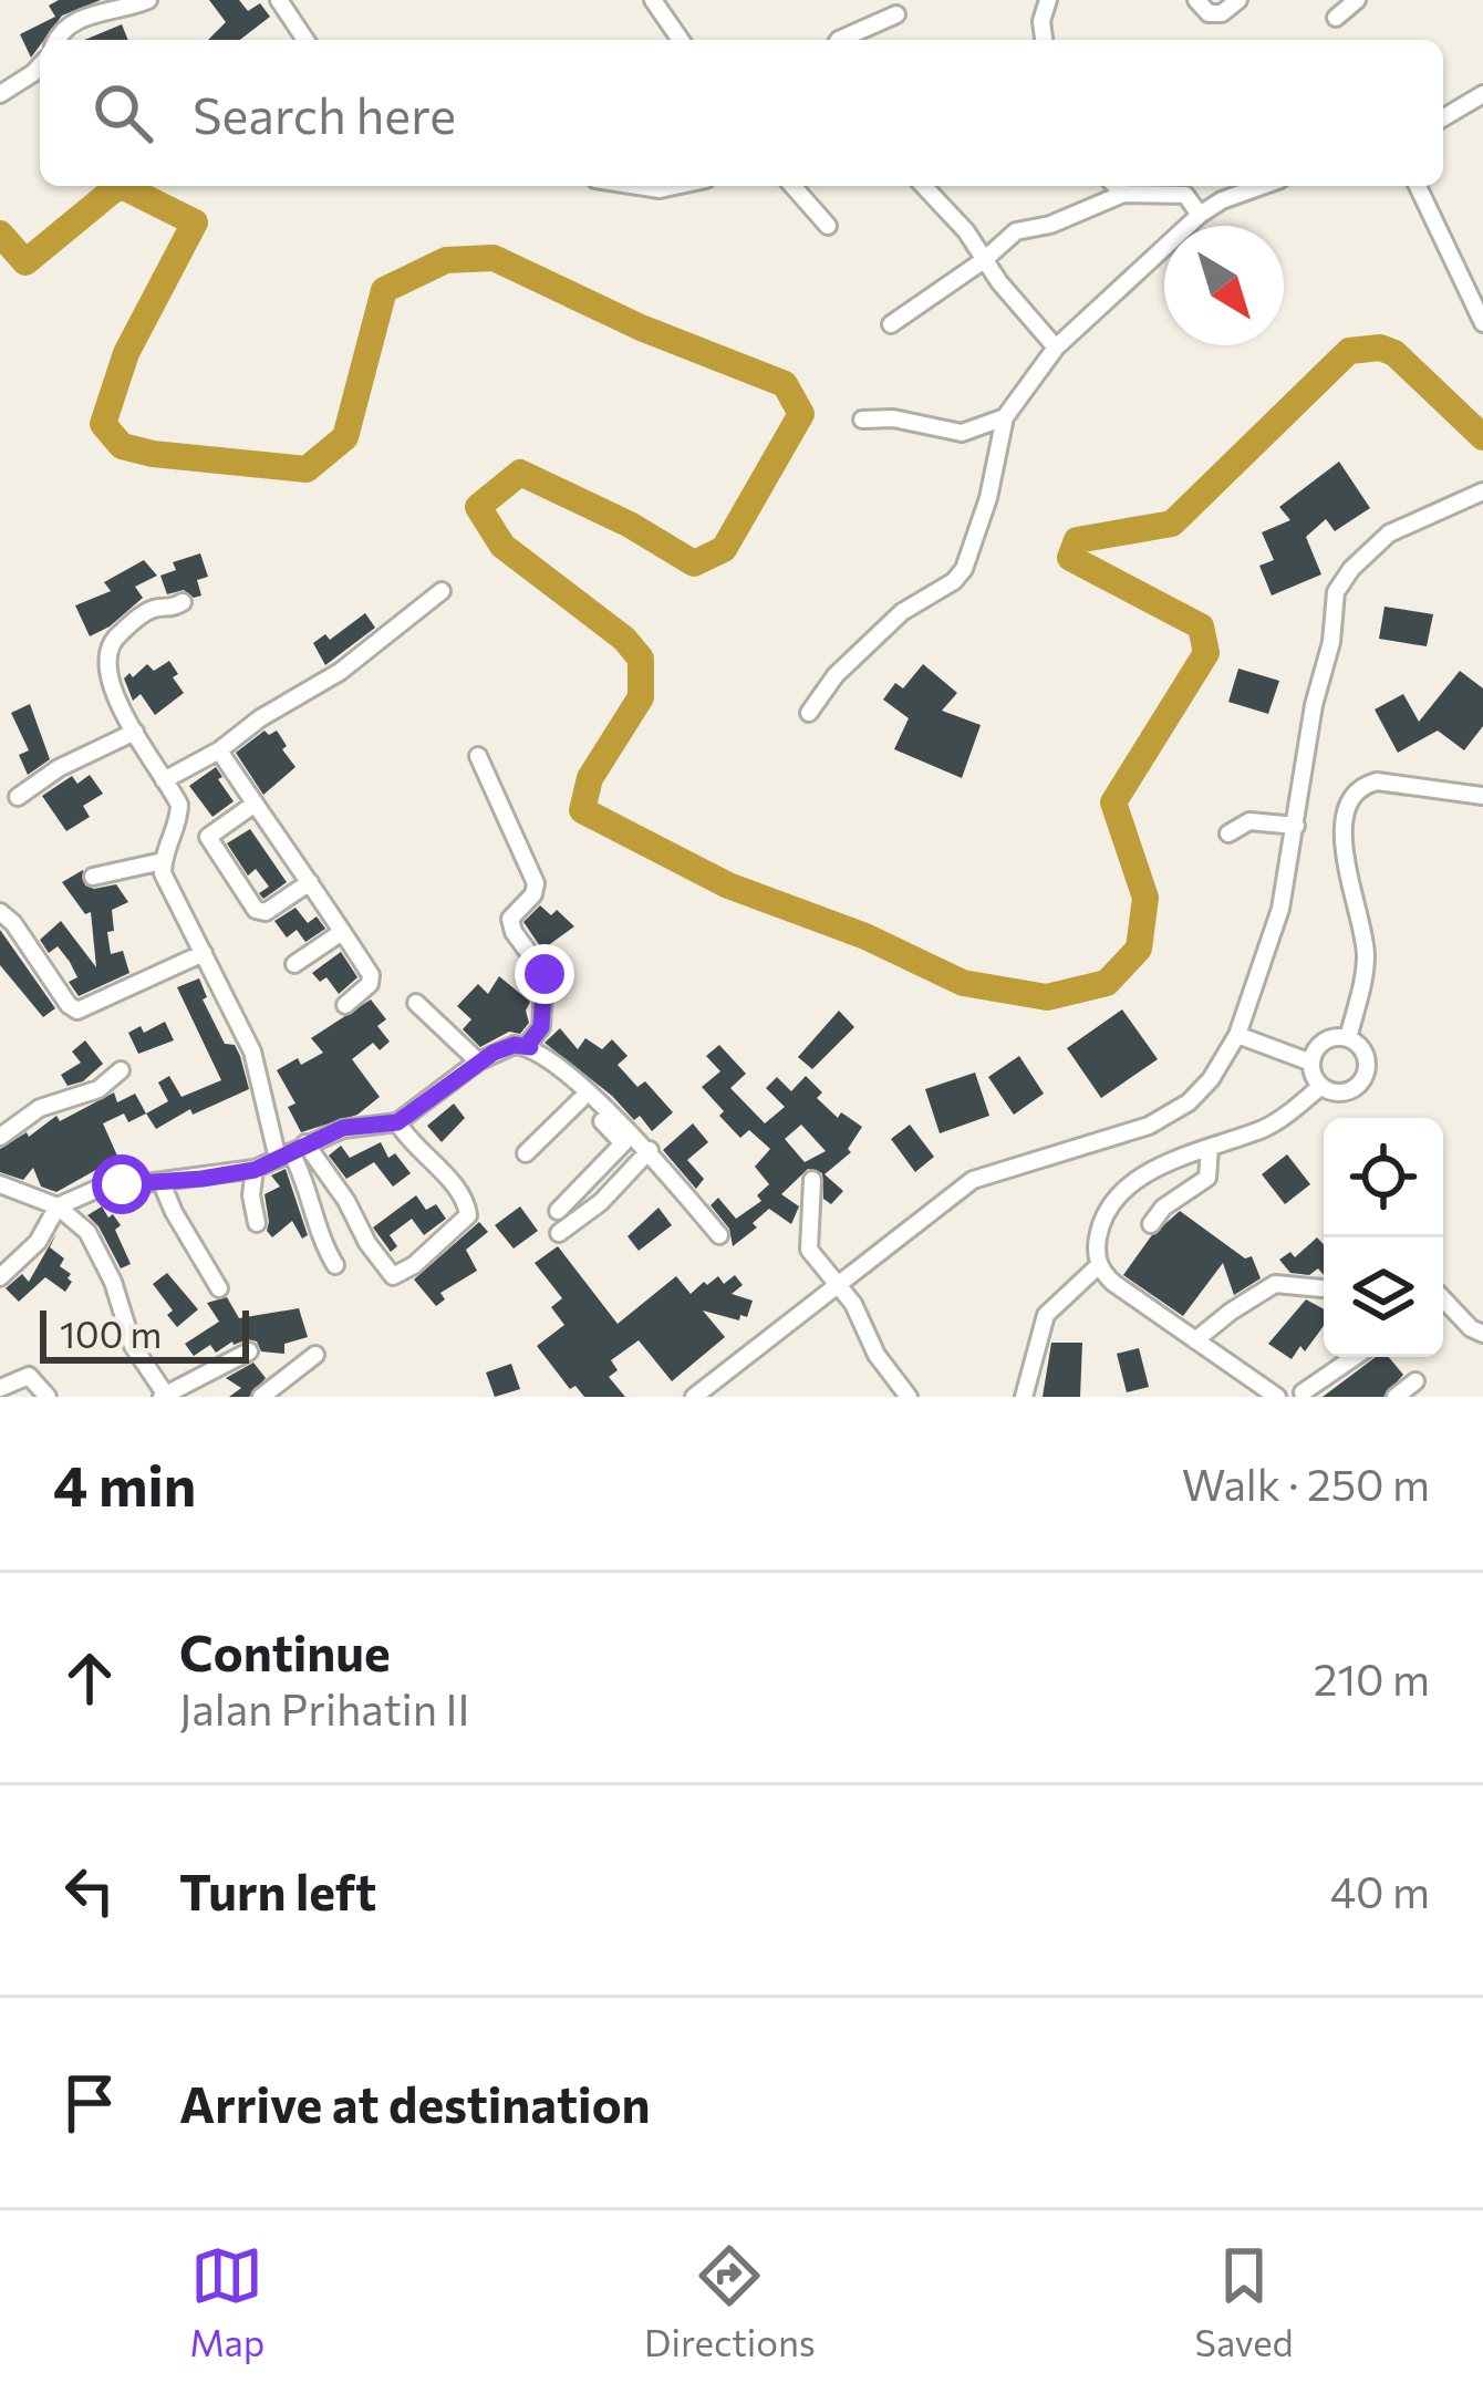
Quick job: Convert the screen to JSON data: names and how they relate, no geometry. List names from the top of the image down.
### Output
{
  "scale_bar": "100 m",
  "north": "bottom right",
  "page": {
    "search": "Search here",
    "scale": "100 m",
    "heading": ["4 min", "Walk · 250 m"],
    "list": [
      ["Continue", "Jalan Prihatin II", "210 m"],
      ["Turn left", "40 m"],
      "Arrive at destination"
    ],
    "nav": ["Map", "Directions", "Saved"]
  }
}
